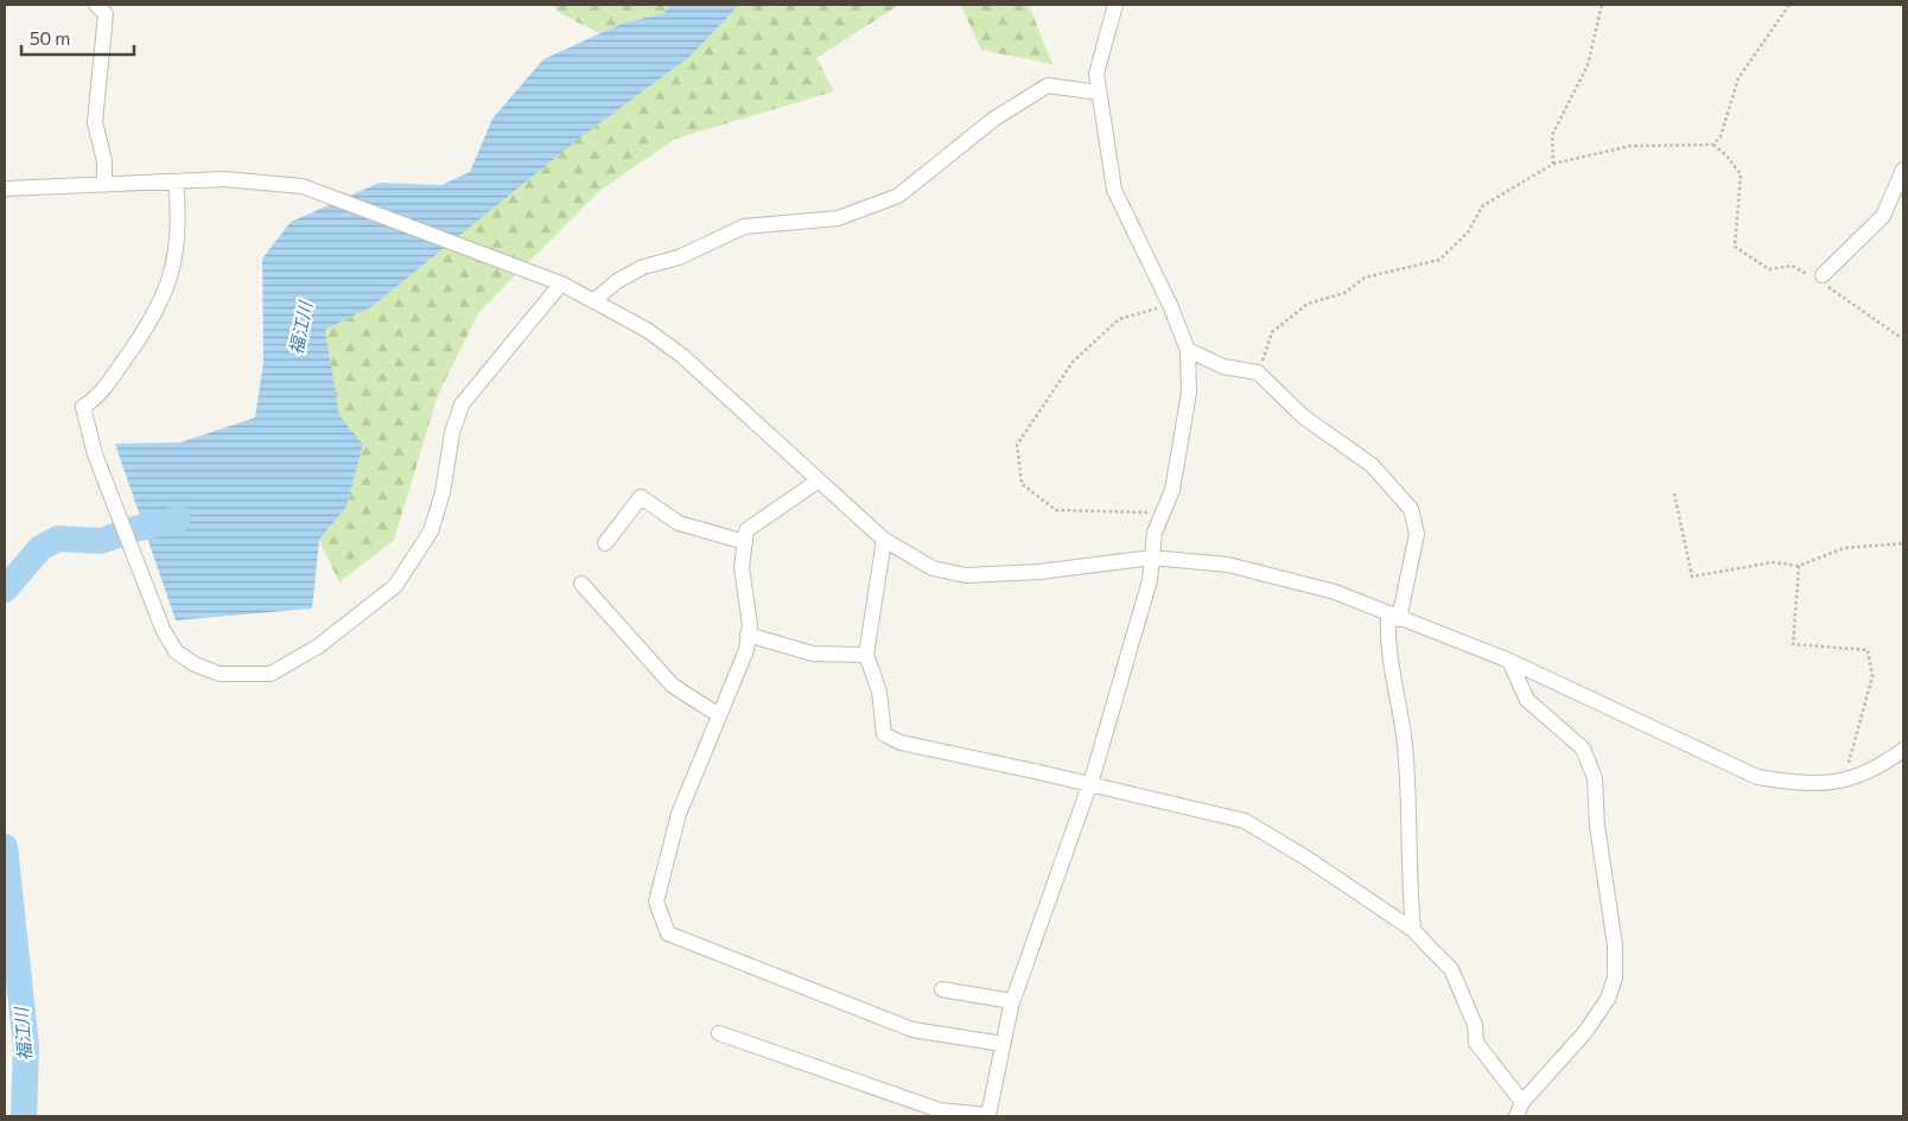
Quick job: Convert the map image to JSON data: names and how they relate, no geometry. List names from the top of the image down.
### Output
{
  "water": ["福江川"],
  "scale_bar": "50 m"
}
